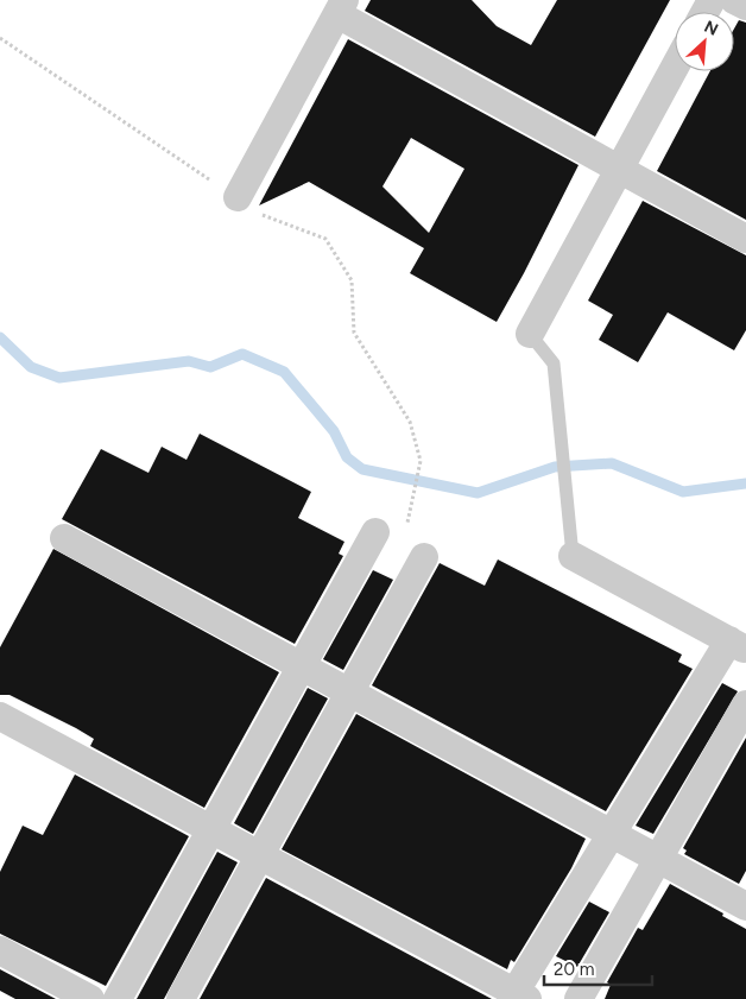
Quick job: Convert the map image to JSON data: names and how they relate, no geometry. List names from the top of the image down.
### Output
{
  "scale_bar": "20 m",
  "north": "top right"
}
